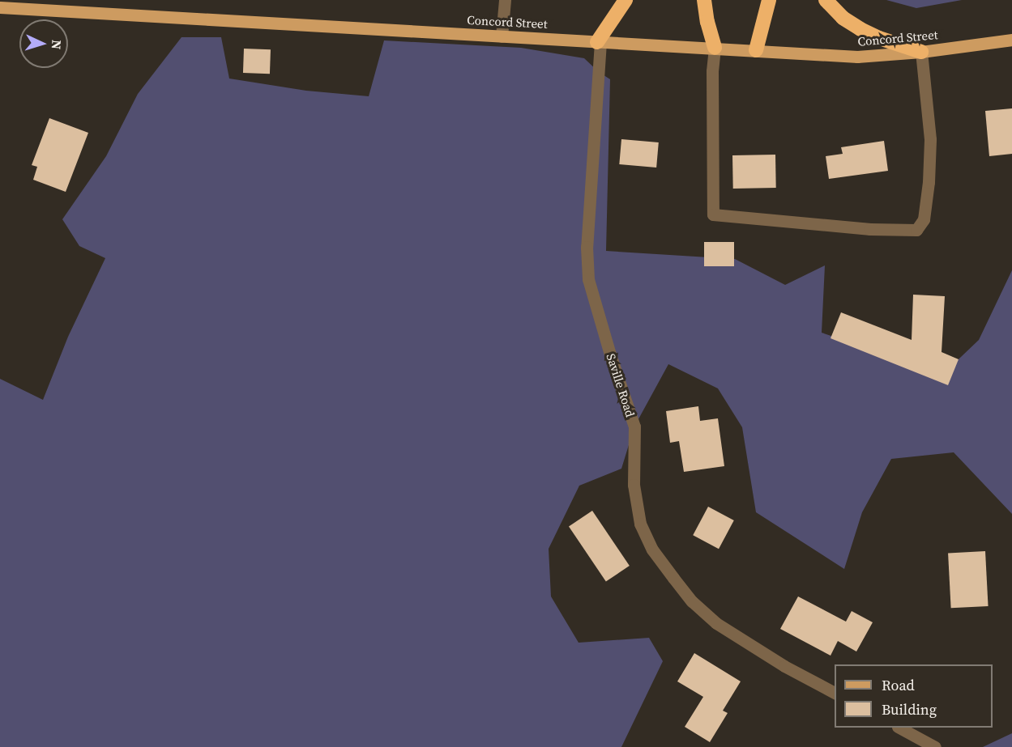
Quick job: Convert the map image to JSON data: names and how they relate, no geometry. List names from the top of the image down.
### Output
{
  "streets": {
    "main road": ["Concord Street"],
    "street": ["Saville Road"]
  },
  "crossings": [
    ["Concord Street", "Saville Road"]
  ],
  "legend": ["Road", "Building"],
  "north": "right"
}
